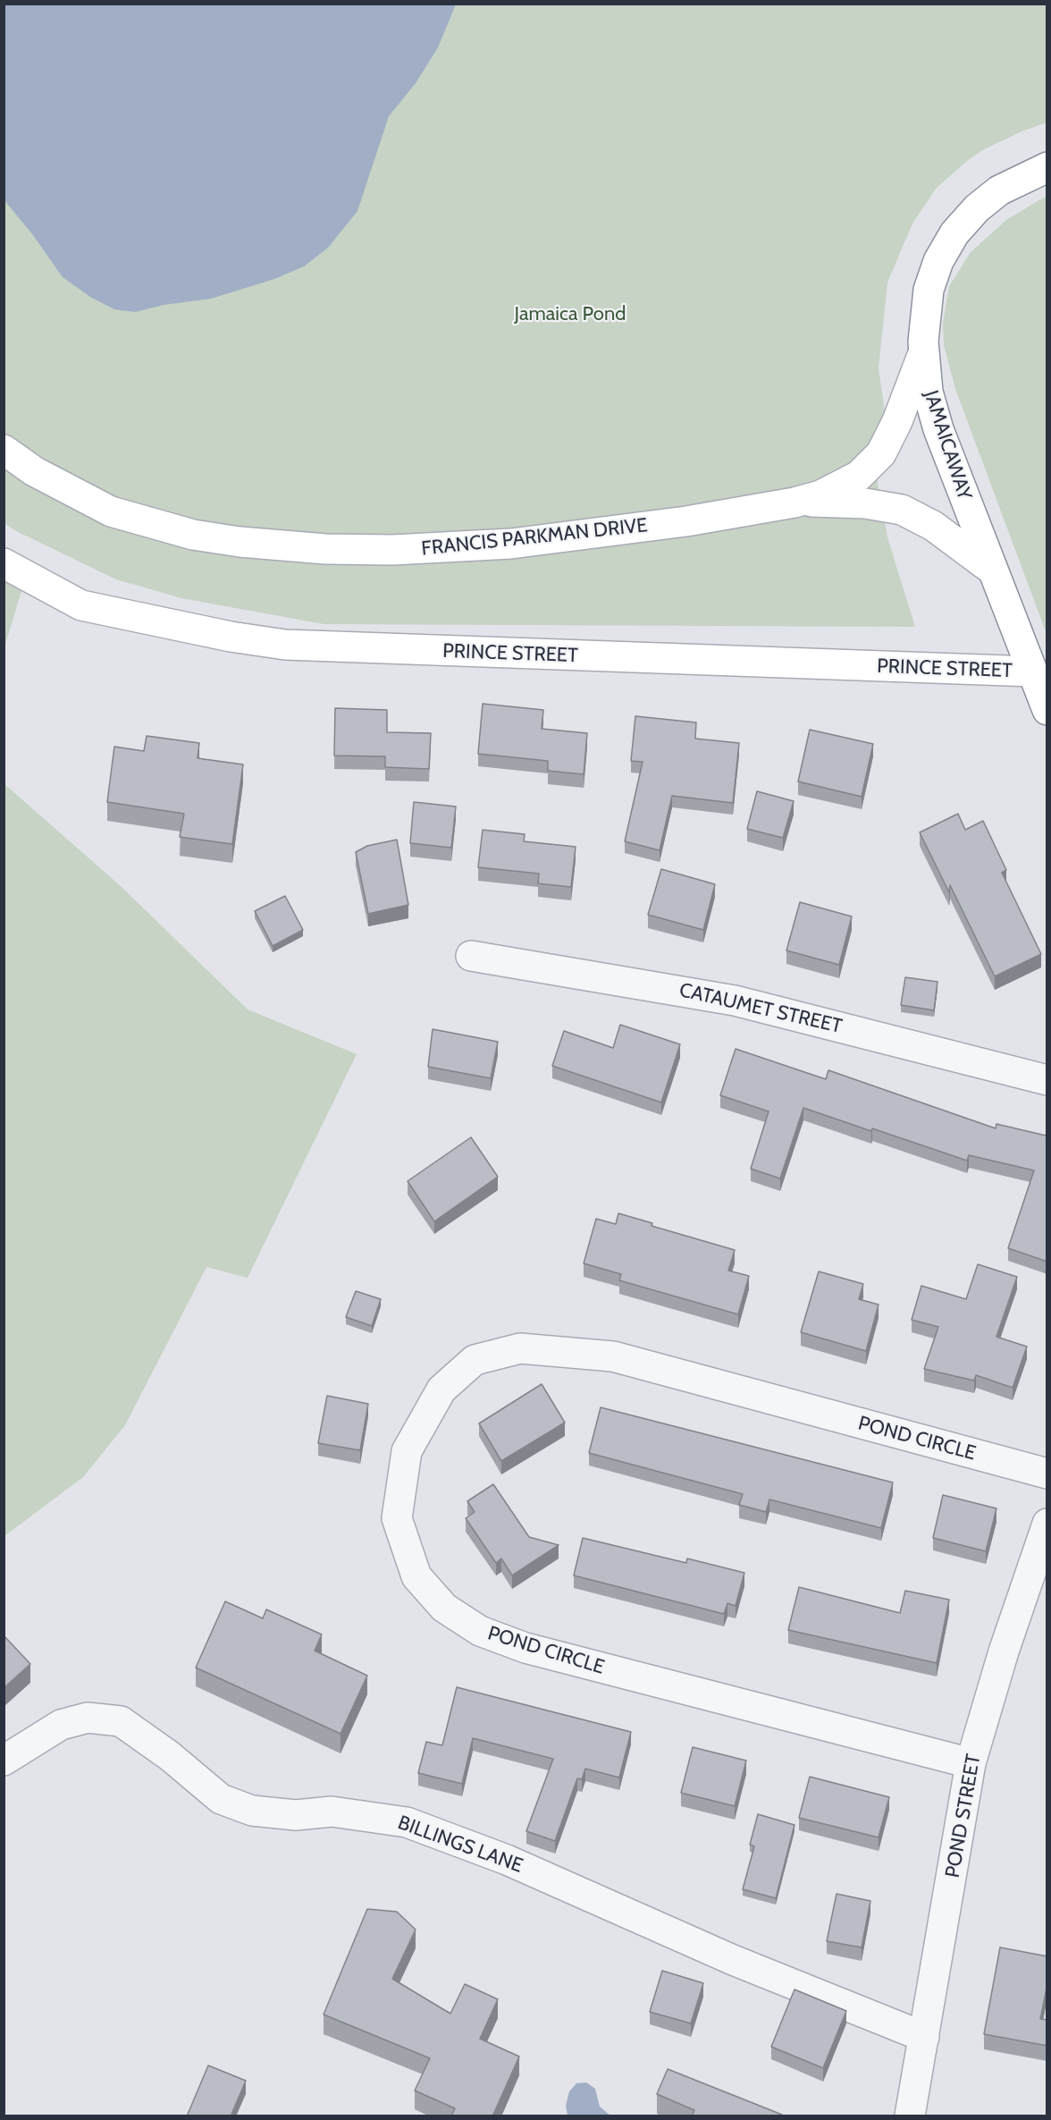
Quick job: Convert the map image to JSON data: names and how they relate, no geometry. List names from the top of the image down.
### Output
{
  "streets": {
    "main road": ["JAMAICAWAY", "FRANCIS PARKMAN DRIVE", "PRINCE STREET"],
    "street": [
      "CATAUMET STREET",
      "POND CIRCLE",
      "POND STREET",
      "BILLINGS LANE"
    ]
  },
  "crossings": [
    ["JAMAICAWAY", "FRANCIS PARKMAN DRIVE"],
    ["JAMAICAWAY", "PRINCE STREET"],
    ["POND CIRCLE", "POND STREET"],
    ["POND STREET", "BILLINGS LANE"]
  ],
  "parks": ["Jamaica Pond"]
}
